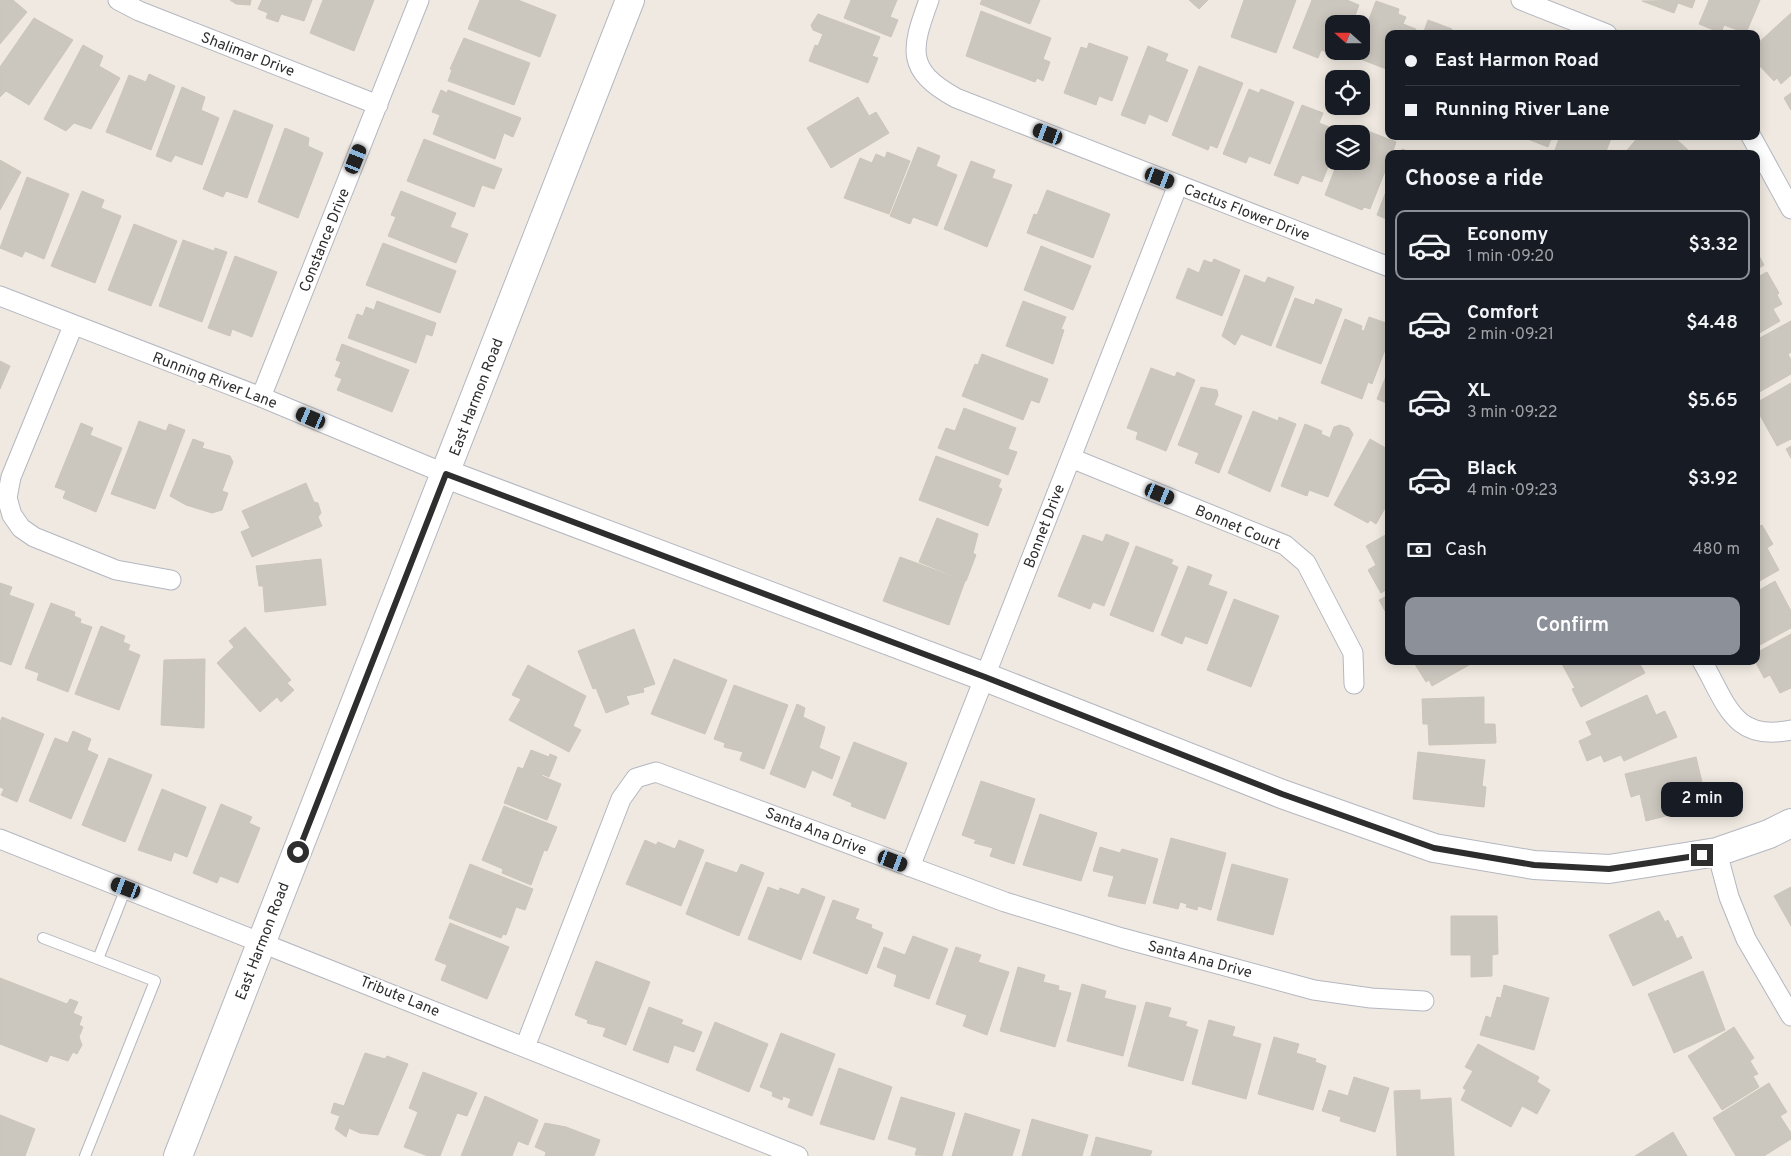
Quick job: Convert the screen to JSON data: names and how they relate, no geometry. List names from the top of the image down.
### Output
{
  "streets": {
    "street": [
      "Shalimar Drive",
      "Cactus Flower Drive",
      "Constance Drive",
      "Running River Lane",
      "East Harmon Road",
      "Bonnet Drive",
      "Bonnet Court",
      "Santa Ana Drive",
      "Tribute Lane"
    ]
  },
  "crossings": [
    ["Shalimar Drive", "Constance Drive"],
    ["Cactus Flower Drive", "Bonnet Drive"],
    ["Constance Drive", "Running River Lane"],
    ["Running River Lane", "East Harmon Road"],
    ["Running River Lane", "Bonnet Drive"],
    ["East Harmon Road", "Tribute Lane"],
    ["Bonnet Drive", "Bonnet Court"],
    ["Bonnet Drive", "Santa Ana Drive"],
    ["Santa Ana Drive", "Tribute Lane"]
  ],
  "north": "left",
  "page": {
    "banner": ["East Harmon Road", "Running River Lane"],
    "heading": "Choose a ride",
    "list": [
      {
        "name": "Economy",
        "note": "1 min · 09:20",
        "value": "$3.32"
      },
      {
        "name": "Comfort",
        "note": "2 min · 09:21",
        "value": "$4.48"
      },
      {
        "name": "XL",
        "note": "3 min · 09:22",
        "value": "$5.65"
      },
      {
        "name": "Black",
        "note": "4 min · 09:23",
        "value": "$3.92"
      }
    ],
    "pay": ["Cash", "480 m"],
    "buttons": "Confirm",
    "bubble": "2 min"
  }
}
